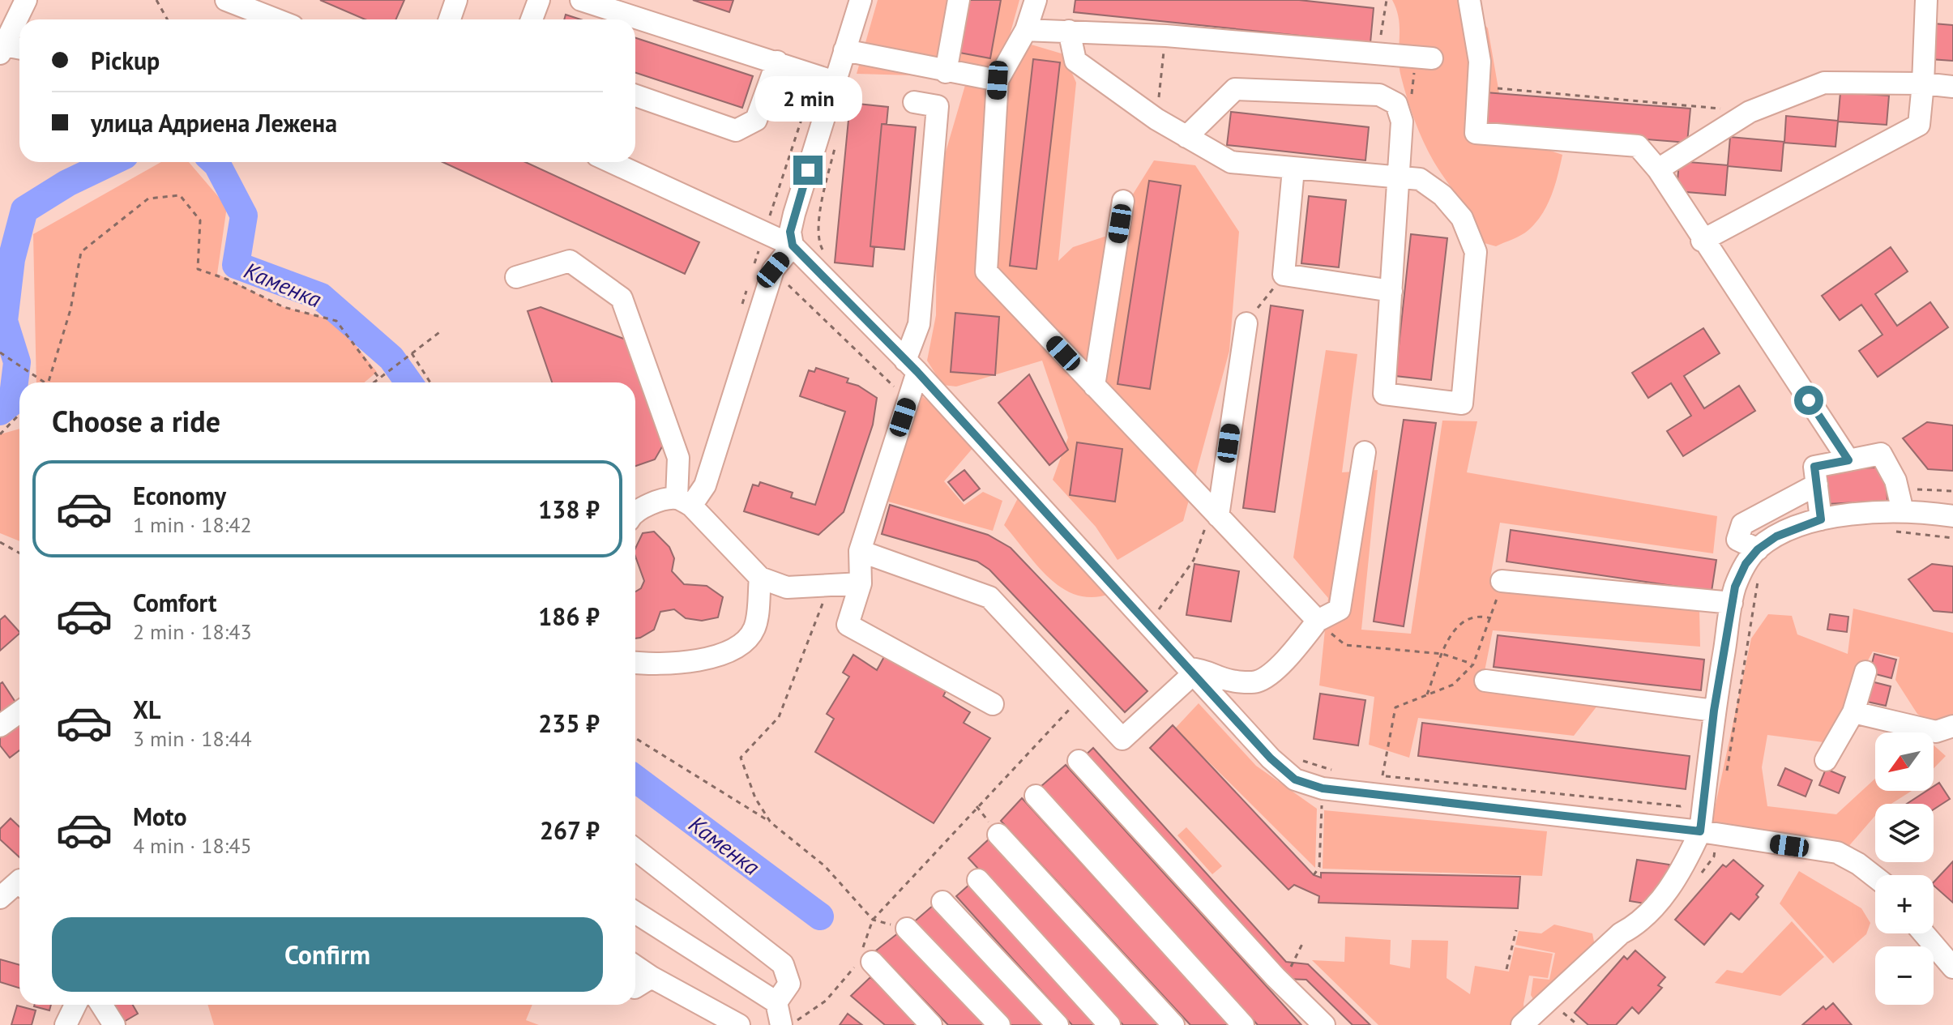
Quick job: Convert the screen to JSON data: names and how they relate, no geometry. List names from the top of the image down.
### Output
{
  "water": ["Каменка"],
  "north": "bottom left",
  "page": {
    "banner": ["Pickup", "улица Адриена Лежена"],
    "bubble": "2 min",
    "heading": "Choose a ride",
    "list": [
      {
        "name": "Economy",
        "note": "1 min · 18:42",
        "value": "138 ₽"
      },
      {
        "name": "Comfort",
        "note": "2 min · 18:43",
        "value": "186 ₽"
      },
      {
        "name": "XL",
        "note": "3 min · 18:44",
        "value": "235 ₽"
      },
      {
        "name": "Moto",
        "note": "4 min · 18:45",
        "value": "267 ₽"
      }
    ],
    "map_buttons": ["+", "−"],
    "buttons": "Confirm"
  }
}
